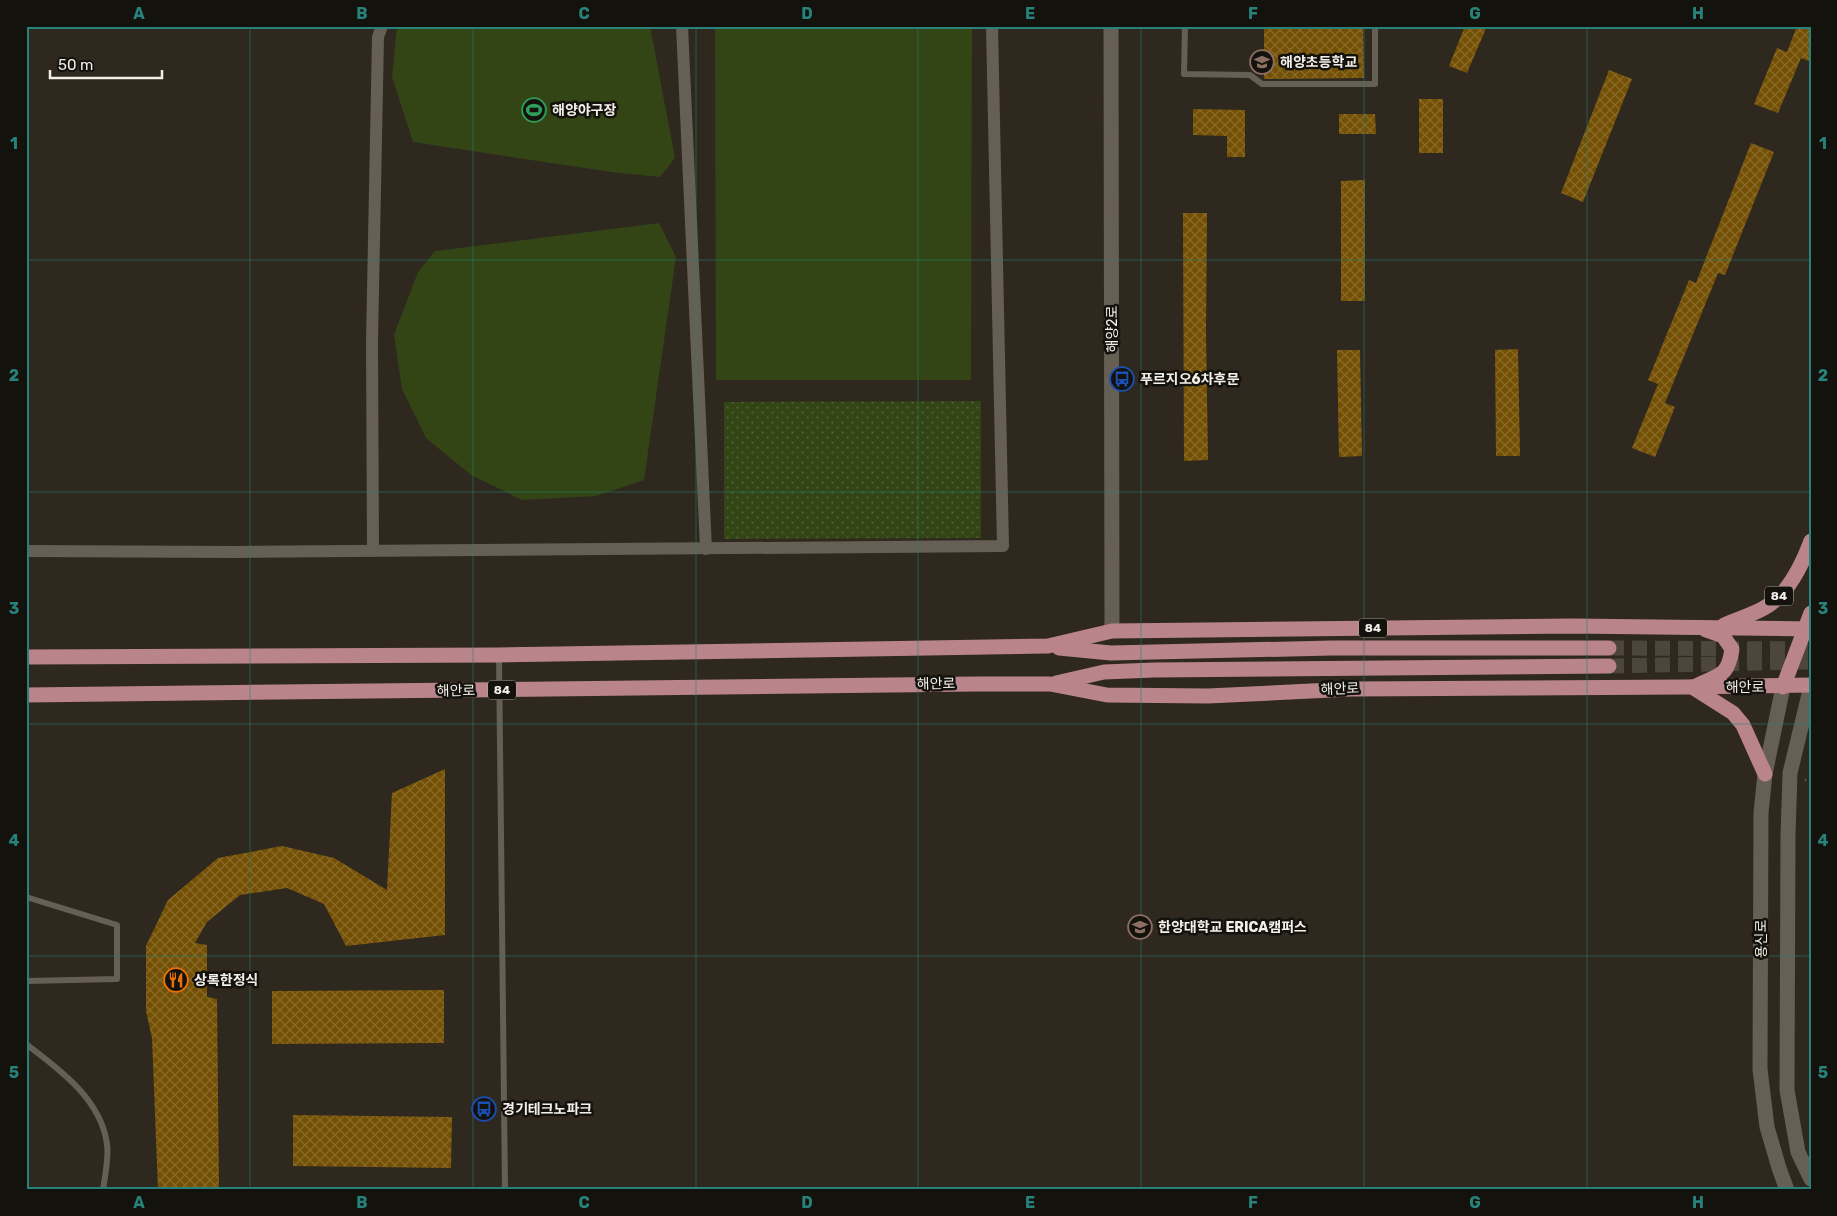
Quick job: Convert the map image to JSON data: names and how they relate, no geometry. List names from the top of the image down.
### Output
{
  "streets": {
    "main road": [
      "해양2로",
      "84",
      "해안로",
      "용신로"
    ]
  },
  "crossings": [
    ["해양2로", "84"],
    ["84", "해안로"],
    ["84", "용신로"],
    ["해안로", "용신로"]
  ],
  "places": {
    "school or university": ["해양초등학교", "한양대학교 ERICA캠퍼스"],
    "sports": ["해양야구장"],
    "bus stop": ["푸르지오6차후문", "경기테크노파크"],
    "restaurant": ["상록한정식"]
  },
  "scale_bar": "50 m",
  "grid": {
    "columns": [
      "A",
      "B",
      "C",
      "D",
      "E",
      "F",
      "G",
      "H"
    ],
    "rows": [
      "1",
      "2",
      "3",
      "4",
      "5"
    ]
  }
}
